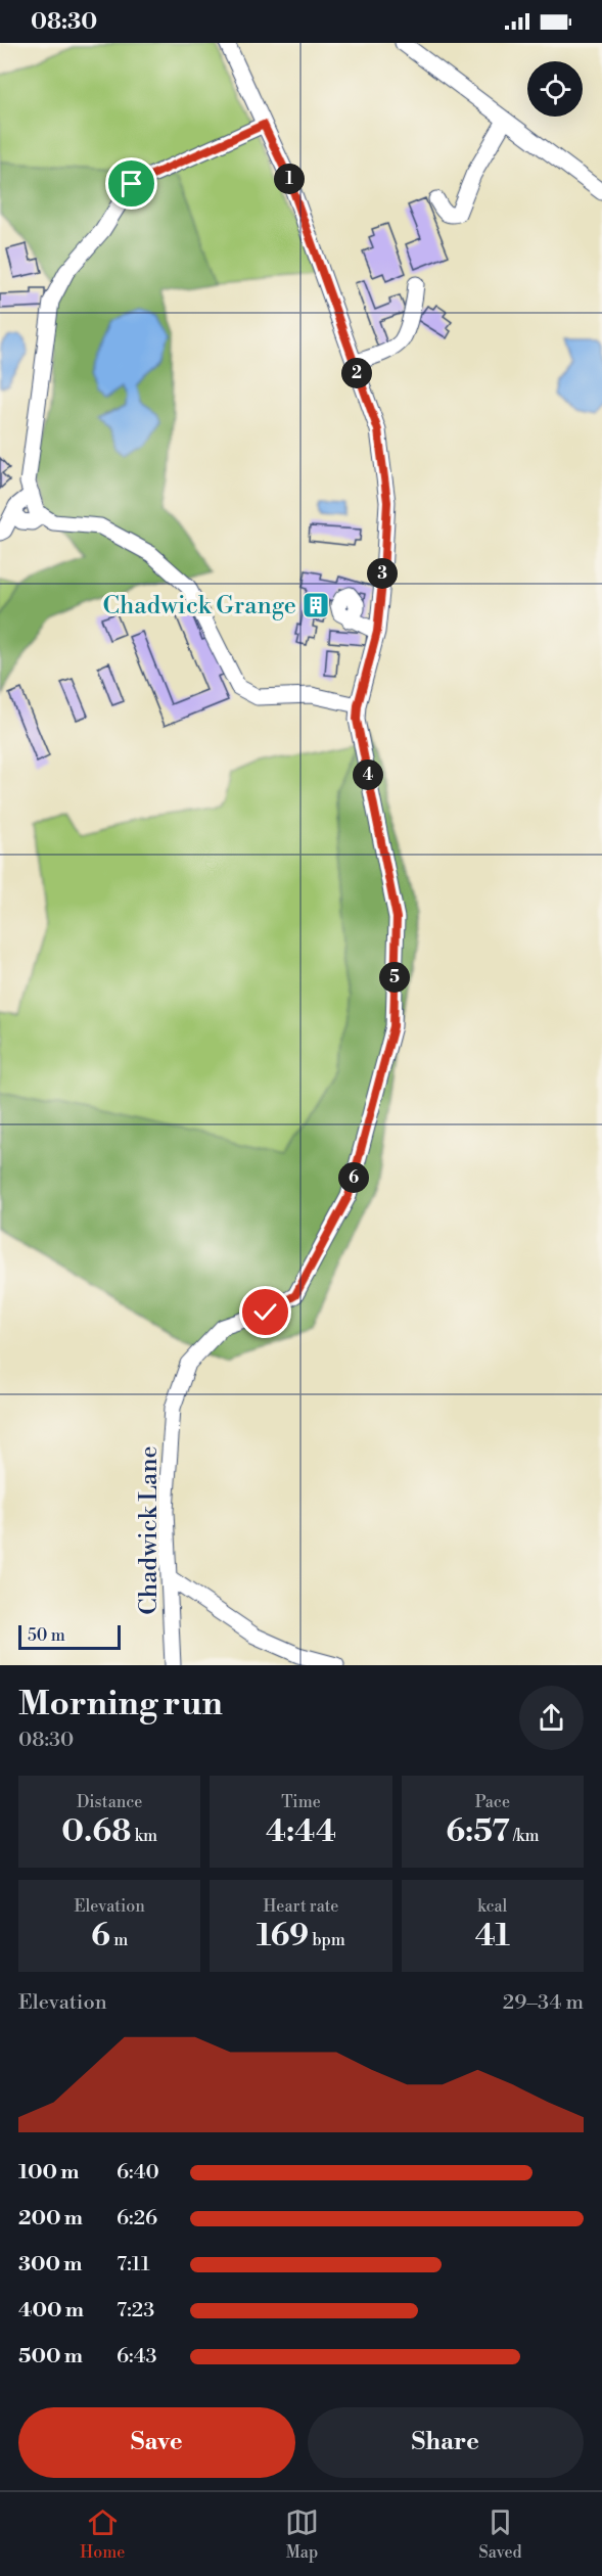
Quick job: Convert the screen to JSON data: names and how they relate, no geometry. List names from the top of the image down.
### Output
{
  "streets": {
    "street": ["Chadwick Lane"]
  },
  "places": {
    "building": ["Chadwick Grange"]
  },
  "scale_bar": "50 m",
  "page": {
    "status": "08:30",
    "pins": [
      "1",
      "2",
      "3",
      "4",
      "5",
      "6"
    ],
    "scale": "50 m",
    "heading": ["Morning run", "08:30"],
    "stats": [
      ["Distance", "0.68 km"],
      ["Time", "4:44"],
      ["Pace", "6:57 /km"],
      ["Elevation", "6 m"],
      ["Heart rate", "169 bpm"],
      ["kcal", "41"]
    ],
    "chart": ["Elevation", "29–34 m"],
    "list": [
      {
        "name": "100 m",
        "note": "6:40"
      },
      {
        "name": "200 m",
        "note": "6:26"
      },
      {
        "name": "300 m",
        "note": "7:11"
      },
      {
        "name": "400 m",
        "note": "7:23"
      },
      {
        "name": "500 m",
        "note": "6:43"
      }
    ],
    "buttons": ["Save", "Share"],
    "tabs": ["Home", "Map", "Saved"]
  }
}
